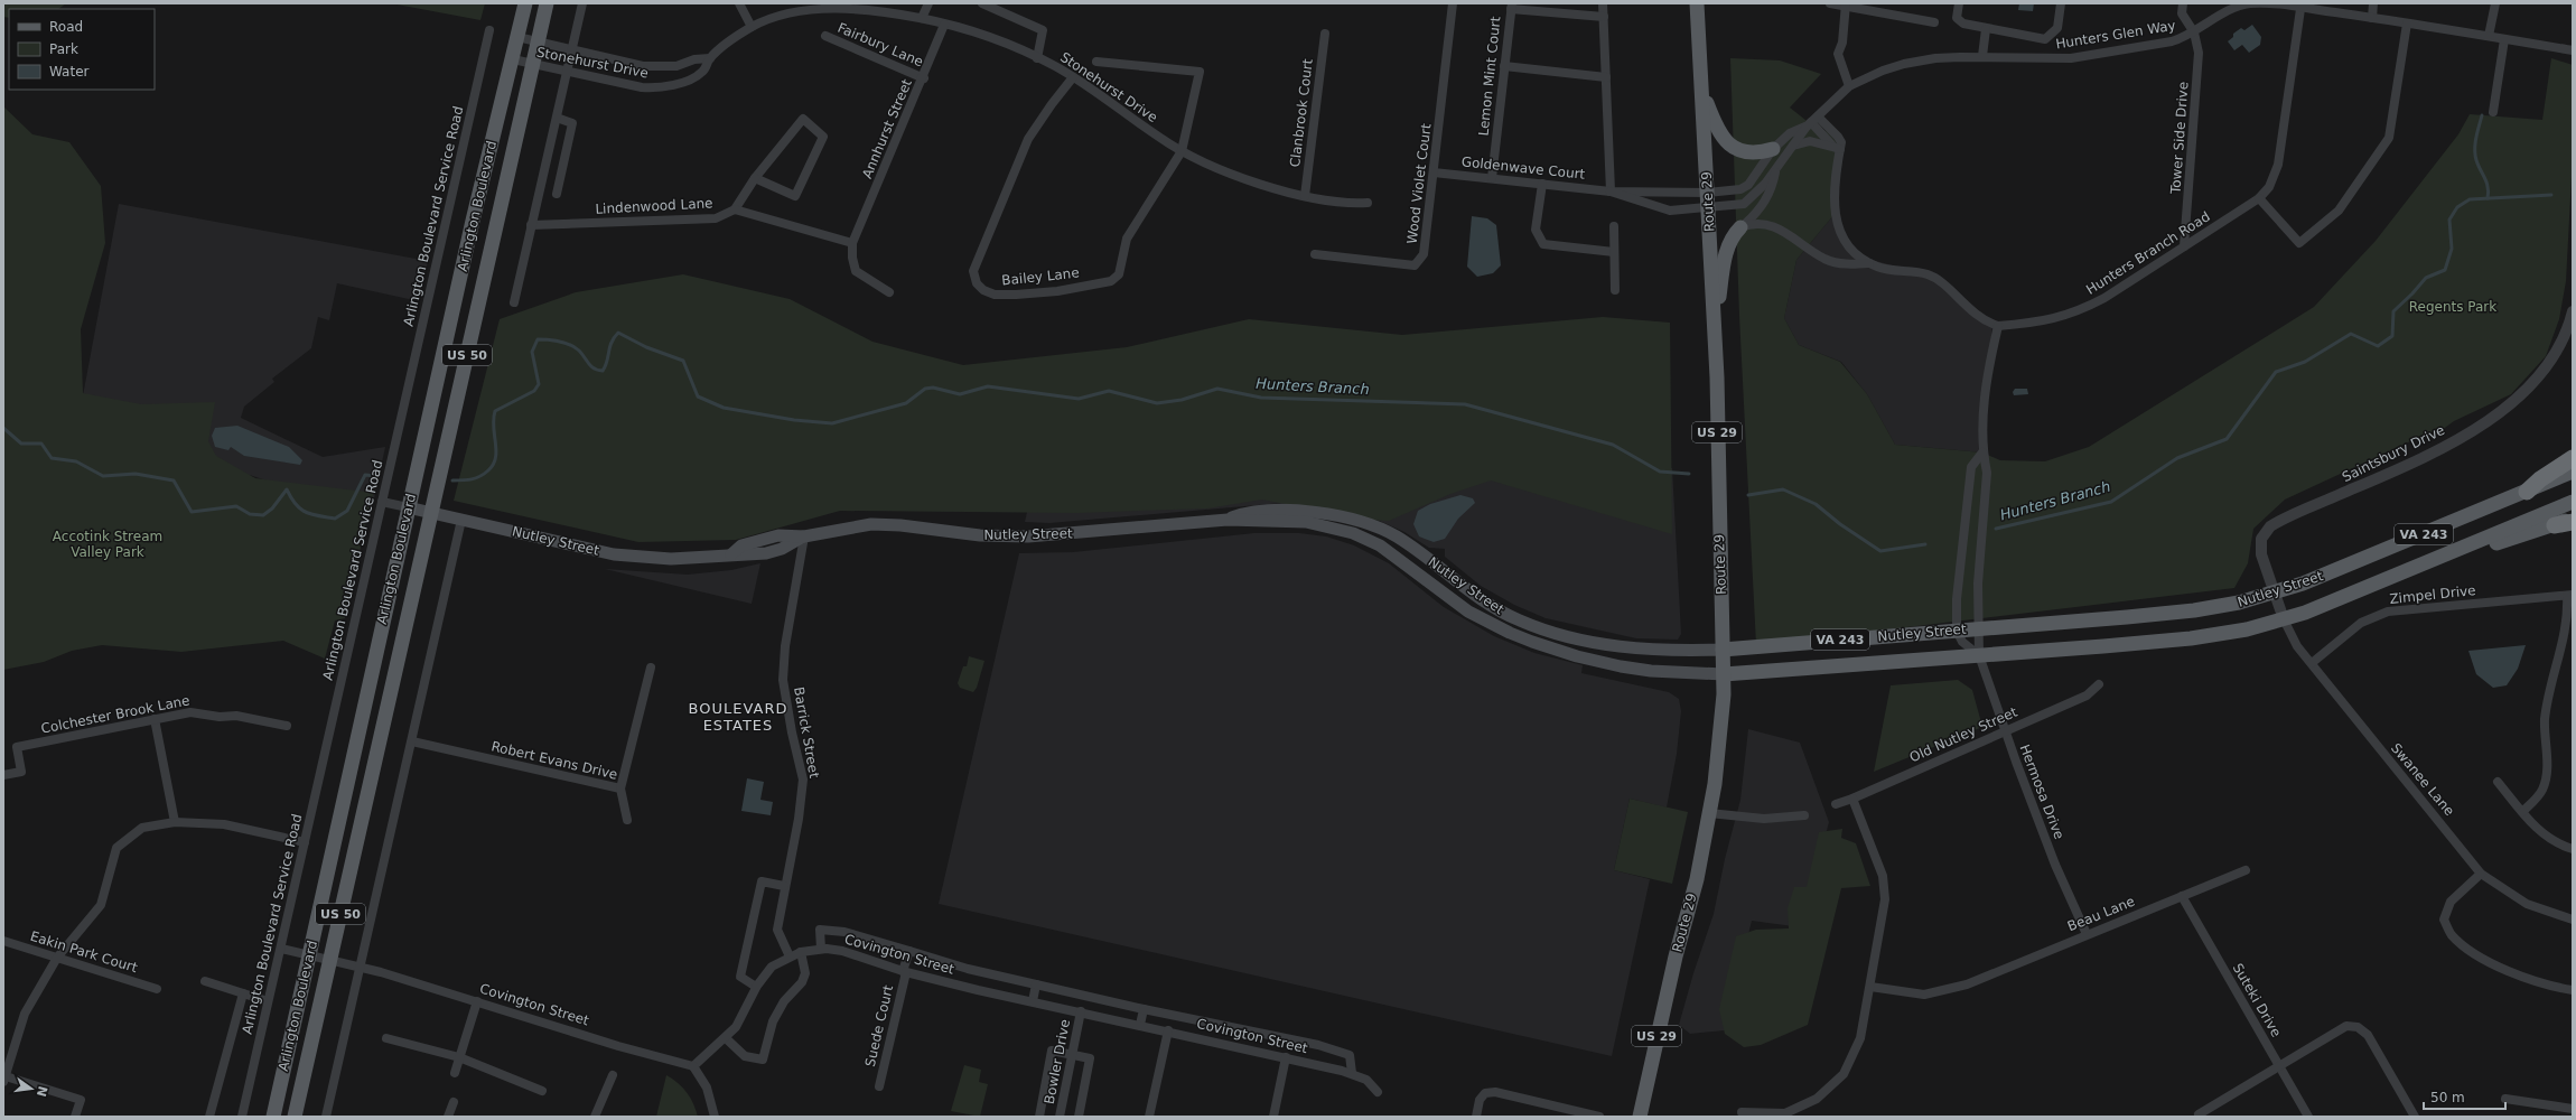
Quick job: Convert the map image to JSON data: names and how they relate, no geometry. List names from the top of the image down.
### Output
{
  "streets": {
    "main road": [
      "Route 29",
      "Arlington Boulevard",
      "US 50",
      "US 29",
      "Nutley Street",
      "VA 243"
    ],
    "street": [
      "Hunters Glen Way",
      "Fairbury Lane",
      "Stonehurst Drive",
      "Lemon Mint Court",
      "Clanbrook Court",
      "Annhurst Street",
      "Tower Side Drive",
      "Goldenwave Court",
      "Wood Violet Court",
      "Lindenwood Lane",
      "Arlington Boulevard Service Road",
      "Hunters Branch Road",
      "Bailey Lane",
      "Saintsbury Drive",
      "Zimpel Drive",
      "Colchester Brook Lane",
      "Barrick Street",
      "Old Nutley Street",
      "Robert Evans Drive",
      "Swanee Lane",
      "Hermosa Drive",
      "Beau Lane",
      "Eakin Park Court",
      "Covington Street",
      "Suteki Drive",
      "Suede Court",
      "Bowler Drive"
    ]
  },
  "crossings": [
    ["Hunters Glen Way", "Tower Side Drive"],
    ["Hunters Glen Way", "Goldenwave Court"],
    ["Hunters Glen Way", "Route 29"],
    ["Hunters Glen Way", "Hunters Branch Road"],
    ["Fairbury Lane", "Annhurst Street"],
    ["Stonehurst Drive", "Clanbrook Court"],
    ["Stonehurst Drive", "Annhurst Street"],
    ["Stonehurst Drive", "Arlington Boulevard"],
    ["Stonehurst Drive", "Bailey Lane"],
    ["Lemon Mint Court", "Goldenwave Court"],
    ["Tower Side Drive", "Hunters Branch Road"],
    ["Goldenwave Court", "Wood Violet Court"],
    ["Goldenwave Court", "Route 29"],
    ["Route 29", "Nutley Street"],
    ["Arlington Boulevard", "Nutley Street"],
    ["Arlington Boulevard", "Covington Street"],
    ["Arlington Boulevard Service Road", "Nutley Street"],
    ["Arlington Boulevard Service Road", "Covington Street"],
    ["Hunters Branch Road", "Hermosa Drive"],
    ["Saintsbury Drive", "Nutley Street"],
    ["Saintsbury Drive", "Swanee Lane"],
    ["Nutley Street", "Barrick Street"],
    ["Nutley Street", "Swanee Lane"],
    ["Nutley Street", "Hermosa Drive"],
    ["Zimpel Drive", "Swanee Lane"],
    ["Barrick Street", "Covington Street"],
    ["Old Nutley Street", "Hermosa Drive"],
    ["Hermosa Drive", "Beau Lane"],
    ["Beau Lane", "Suteki Drive"],
    ["Covington Street", "Suede Court"],
    ["Covington Street", "Bowler Drive"]
  ],
  "districts": ["BOULEVARD ESTATES"],
  "water": ["Hunters Branch"],
  "parks": ["Regents Park", "Accotink Stream Valley Park"],
  "legend": ["Road", "Park", "Water"],
  "scale_bar": "50 m",
  "north": "right"
}
